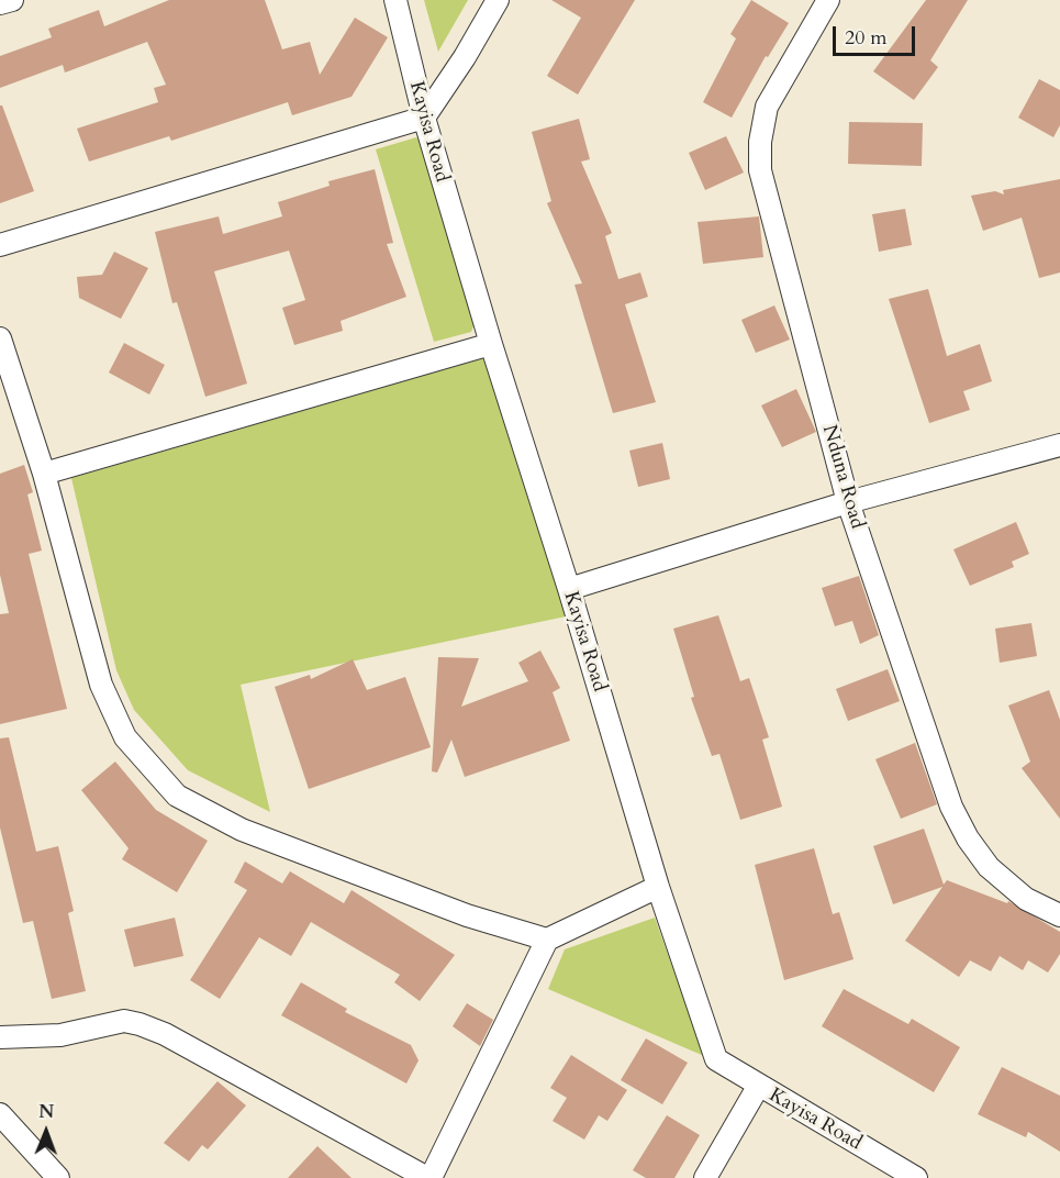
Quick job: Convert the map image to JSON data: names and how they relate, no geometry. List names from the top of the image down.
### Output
{
  "streets": {
    "street": ["Kayisa Road", "Nduna Road"]
  },
  "scale_bar": "20 m",
  "north": "top"
}
